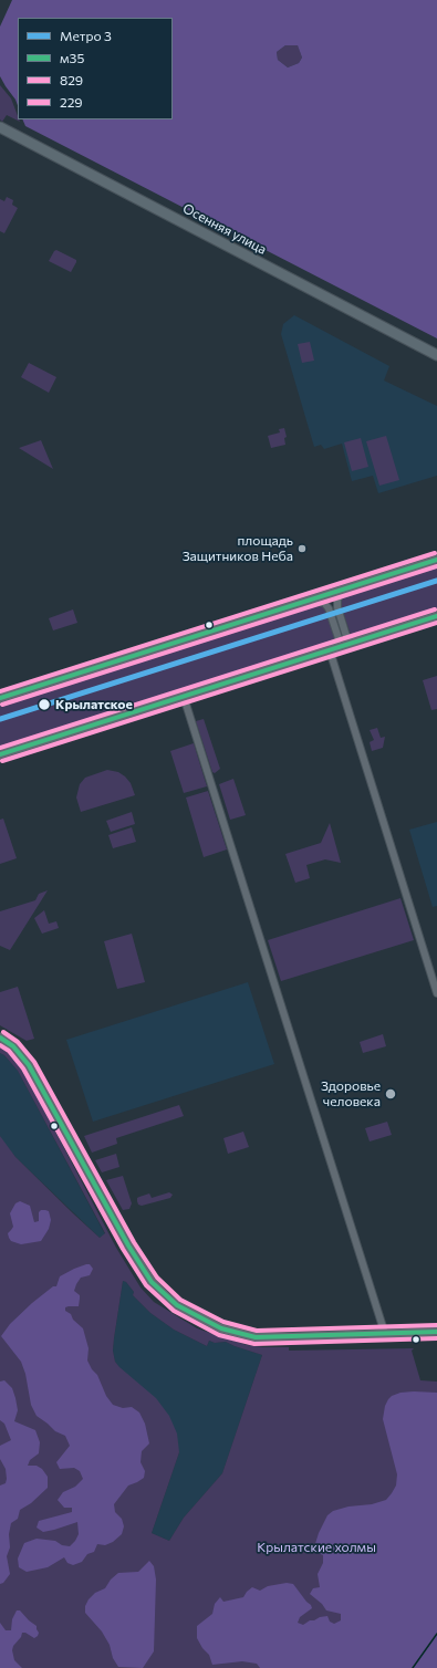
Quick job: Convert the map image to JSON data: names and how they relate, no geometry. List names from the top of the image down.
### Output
{
  "streets": {
    "main road": ["Осенняя улица"]
  },
  "parks": ["Крылатские холмы"],
  "places": ["площадь Защитников Неба", "Крылатское", "Здоровье человека"],
  "lines": [
    "transit line 229",
    "transit line м35",
    "transit line 829",
    "metro line 3"
  ],
  "legend": [
    "Метро 3",
    "м35",
    "829",
    "229"
  ]
}
